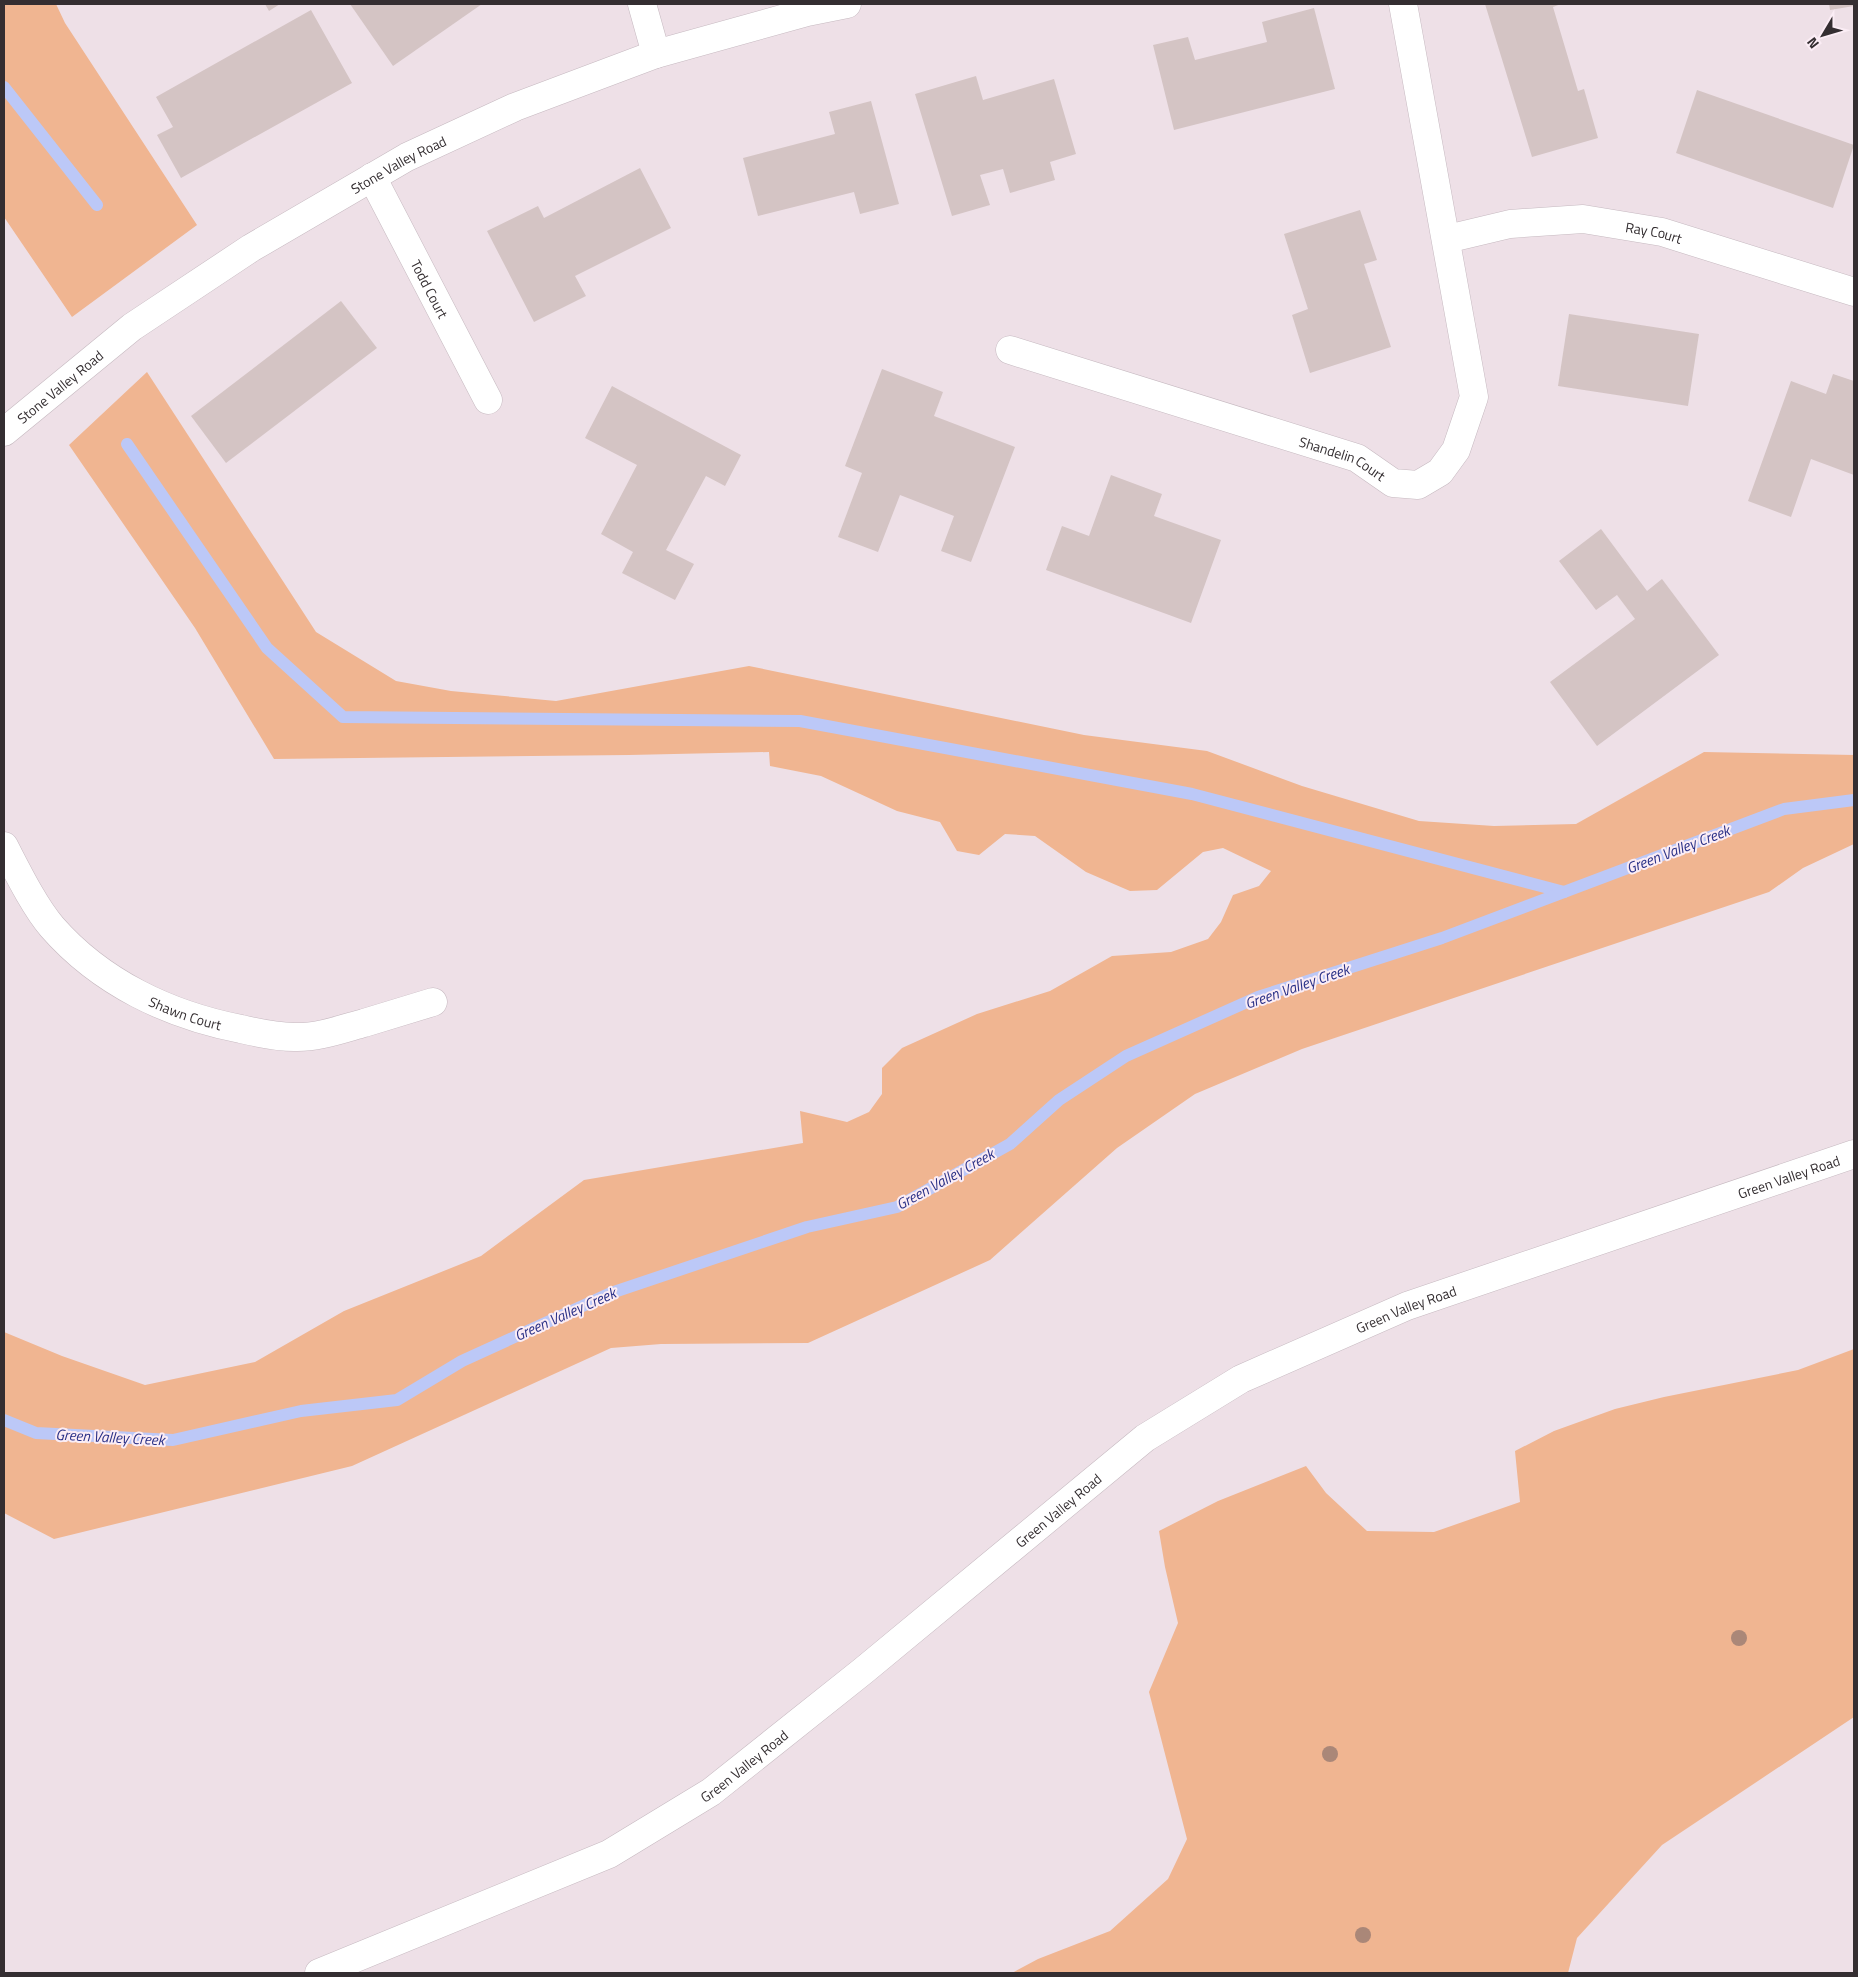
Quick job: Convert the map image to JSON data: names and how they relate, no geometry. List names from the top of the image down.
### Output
{
  "streets": {
    "street": [
      "Stone Valley Road",
      "Ray Court",
      "Todd Court",
      "Shandelin Court",
      "Shawn Court",
      "Green Valley Road"
    ]
  },
  "crossings": [
    ["Stone Valley Road", "Todd Court"],
    ["Ray Court", "Shandelin Court"]
  ],
  "water": ["Green Valley Creek"],
  "north": "bottom left"
}
